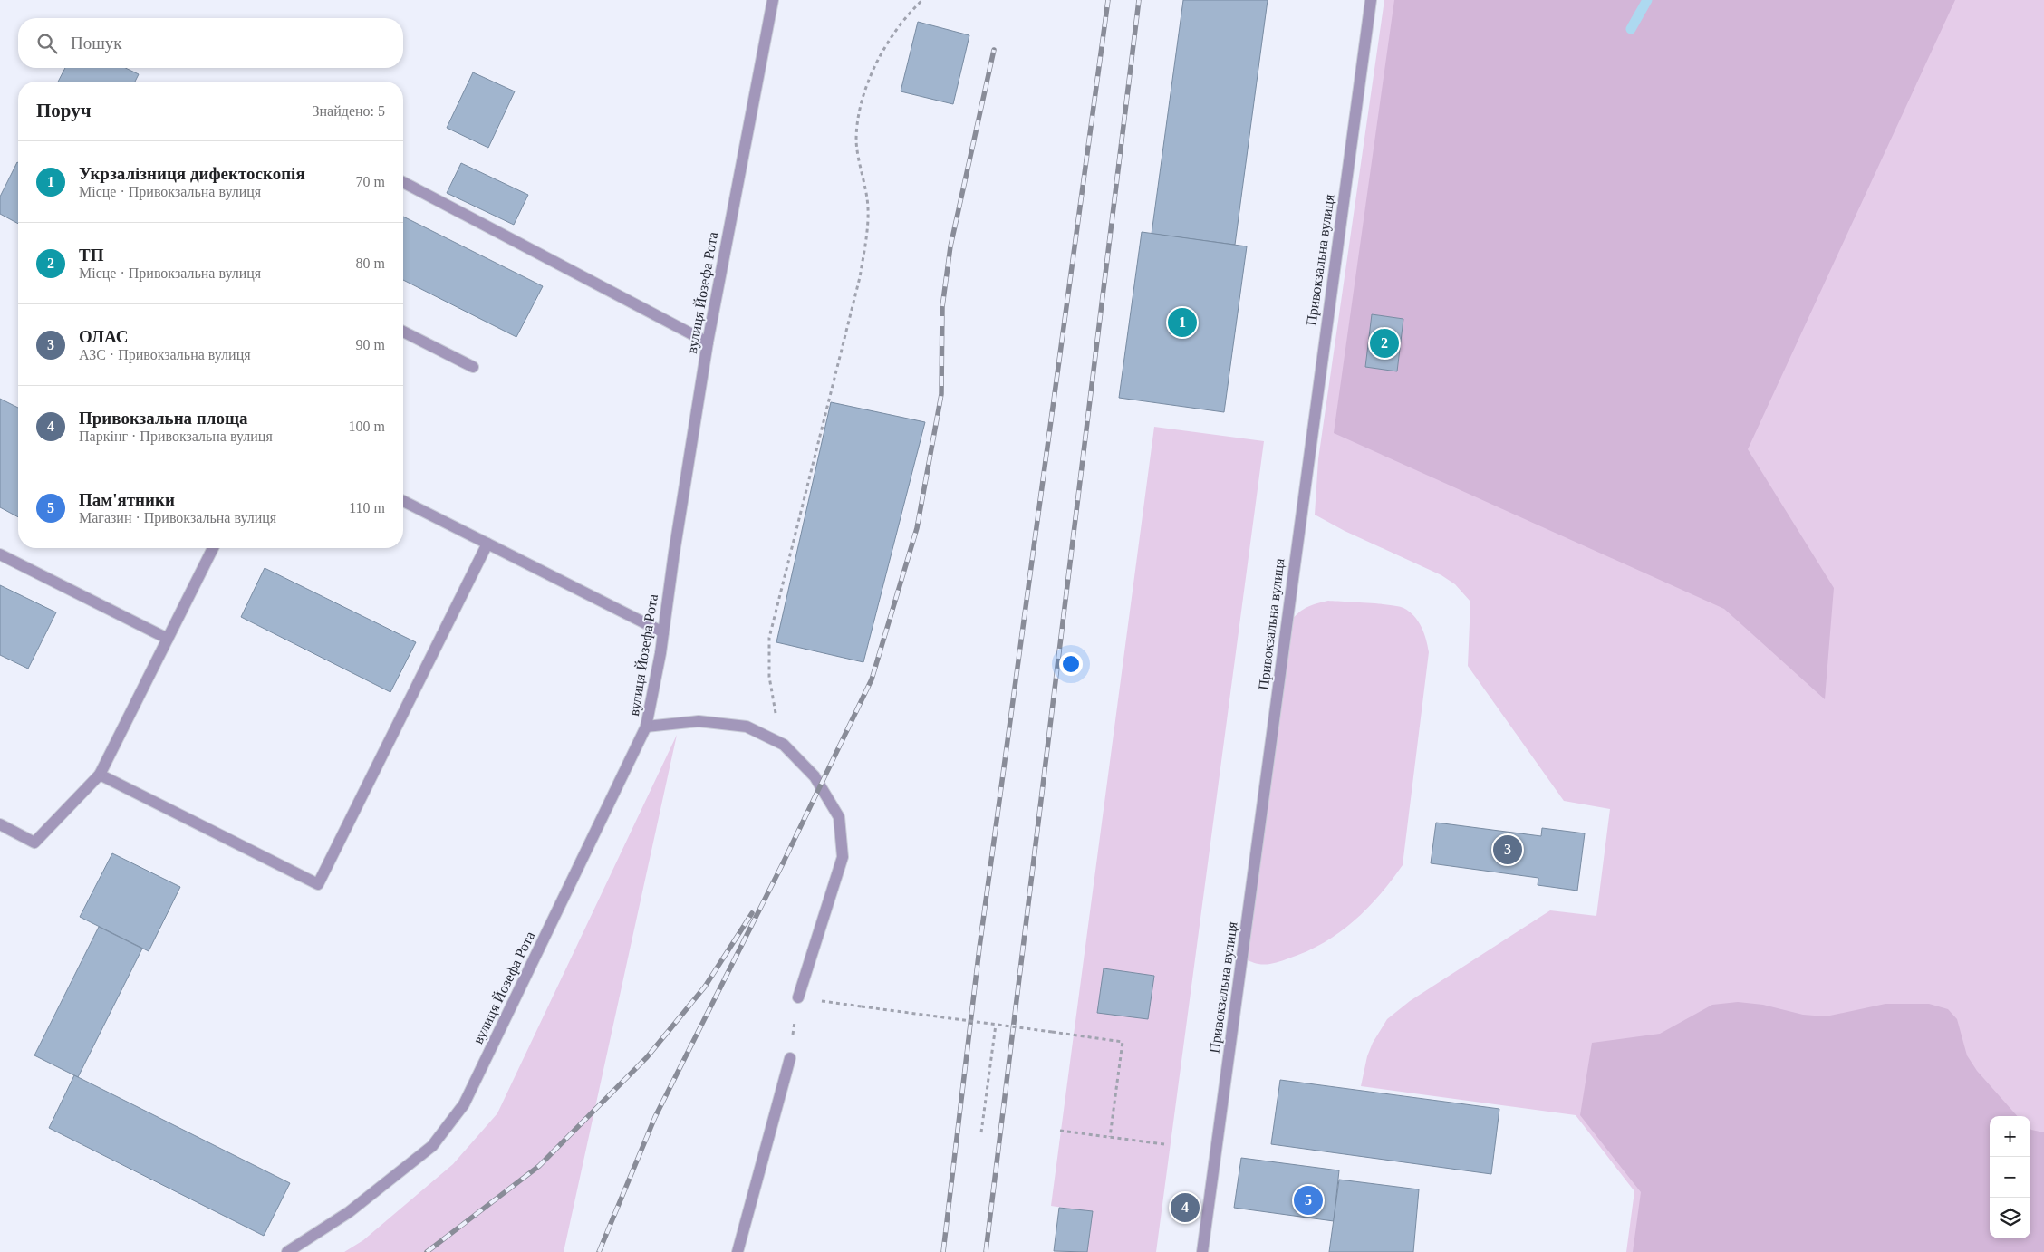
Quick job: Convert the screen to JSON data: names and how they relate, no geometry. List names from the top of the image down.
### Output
{
  "streets": {
    "street": ["Привокзальна вулиця", "вулиця Йозефа Рота"]
  },
  "page": {
    "search": "Пошук",
    "heading": ["Поруч", "Знайдено: 5"],
    "list": [
      {
        "mark": "1",
        "name": "Укрзалізниця дифектоскопія",
        "note": "Місце · Привокзальна вулиця",
        "value": "70 m"
      },
      {
        "mark": "2",
        "name": "ТП",
        "note": "Місце · Привокзальна вулиця",
        "value": "80 m"
      },
      {
        "mark": "3",
        "name": "ОЛАС",
        "note": "АЗС · Привокзальна вулиця",
        "value": "90 m"
      },
      {
        "mark": "4",
        "name": "Привокзальна площа",
        "note": "Паркінг · Привокзальна вулиця",
        "value": "100 m"
      },
      {
        "mark": "5",
        "name": "Пам'ятники",
        "note": "Магазин · Привокзальна вулиця",
        "value": "110 m"
      }
    ],
    "pins": [
      "1",
      "2",
      "3",
      "5",
      "4"
    ],
    "map_buttons": ["+", "−"]
  }
}
